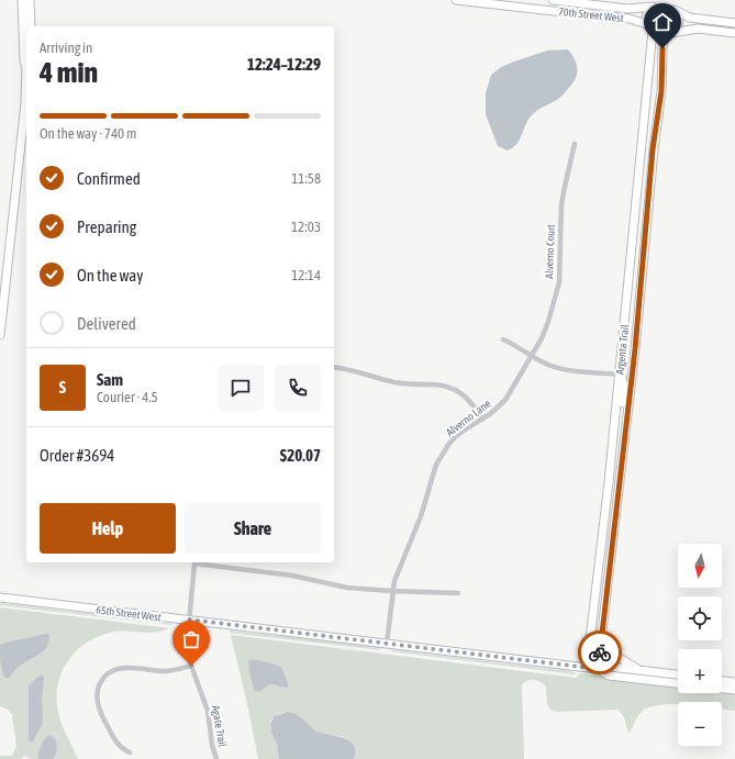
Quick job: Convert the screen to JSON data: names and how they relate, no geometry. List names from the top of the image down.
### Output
{
  "streets": {
    "street": [
      "70th Street West",
      "Alverno Court",
      "Argenta Trail",
      "Alverno Lane",
      "65th Street West",
      "Agate Trail"
    ]
  },
  "crossings": [
    ["70th Street West", "Argenta Trail"],
    ["Alverno Court", "Alverno Lane"],
    ["Argenta Trail", "65th Street West"],
    ["Alverno Lane", "65th Street West"],
    ["65th Street West", "Agate Trail"]
  ],
  "north": "bottom",
  "page": {
    "heading": ["4 min", "Arriving in", "12:24–12:29"],
    "panel": [
      "Sam",
      "Courier · 4.5",
      "Order #3694",
      "$20.07"
    ],
    "bar": "On the way · 740 m",
    "list": [
      ["Confirmed", "11:58"],
      ["Preparing", "12:03"],
      ["On the way", "12:14"],
      "Delivered"
    ],
    "round": "S",
    "buttons": ["Help", "Share"],
    "map_buttons": ["+", "−"]
  }
}
